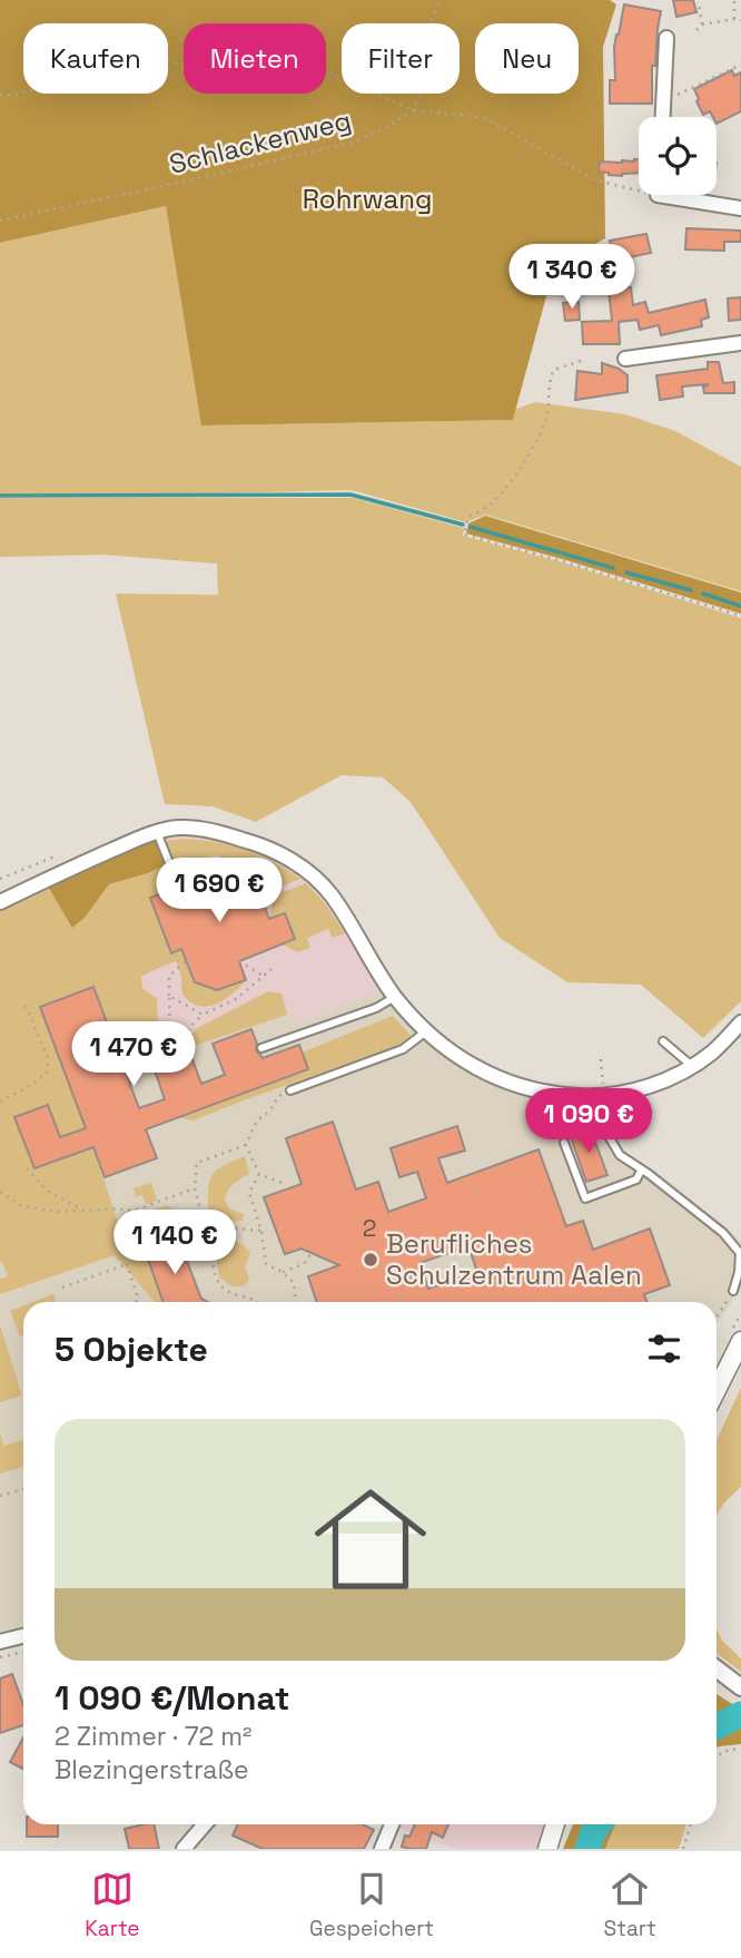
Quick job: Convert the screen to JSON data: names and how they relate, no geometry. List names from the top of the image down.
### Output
{
  "streets": {
    "path": ["Schlackenweg"]
  },
  "parks": ["Rohrwang"],
  "places": ["Berufliches Schulzentrum Aalen"],
  "house_numbers": ["2"],
  "page": {
    "chip": [
      "Kaufen",
      "Mieten",
      "Filter",
      "Neu"
    ],
    "price": [
      "1 340 €",
      "1 690 €",
      "1 470 €",
      "1 090 €",
      "1 140 €"
    ],
    "heading": "5 Objekte",
    "list": [
      {
        "name": "1 090 €/Monat",
        "note": "2 Zimmer · 72 m² · Blezingerstraße"
      }
    ],
    "tabs": ["Karte", "Gespeichert", "Start"]
  }
}
